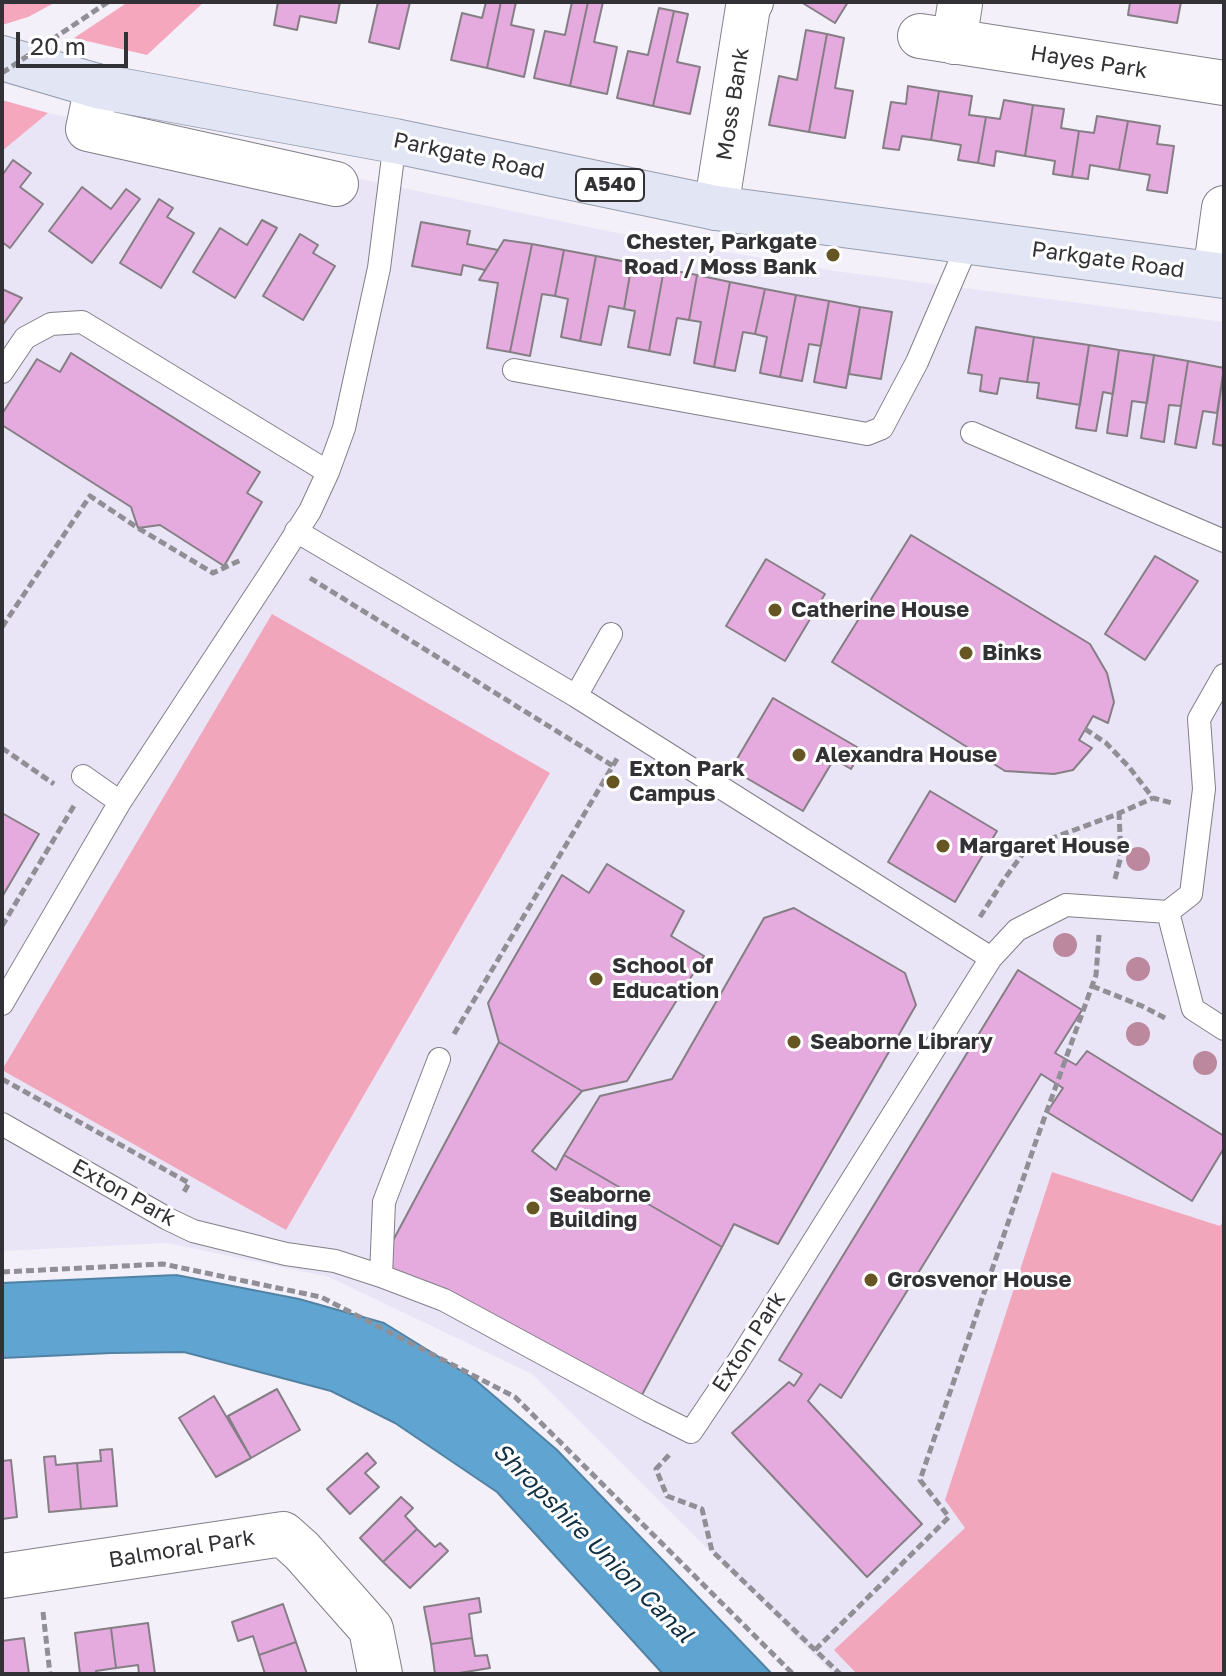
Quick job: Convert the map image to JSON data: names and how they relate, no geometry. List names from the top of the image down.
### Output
{
  "streets": {
    "main road": ["Parkgate Road", "A540"],
    "street": ["Hayes Park", "Moss Bank", "Balmoral Park"],
    "lane": ["Exton Park"]
  },
  "crossings": [
    ["Moss Bank", "Parkgate Road"]
  ],
  "water": ["Shropshire Union Canal"],
  "places": [
    "Chester, Parkgate Road / Moss Bank",
    "Catherine House",
    "Binks",
    "Alexandra House",
    "Exton Park Campus",
    "Margaret House",
    "School of Education",
    "Seaborne Library",
    "Seaborne Building",
    "Grosvenor House"
  ],
  "scale_bar": "20 m"
}
